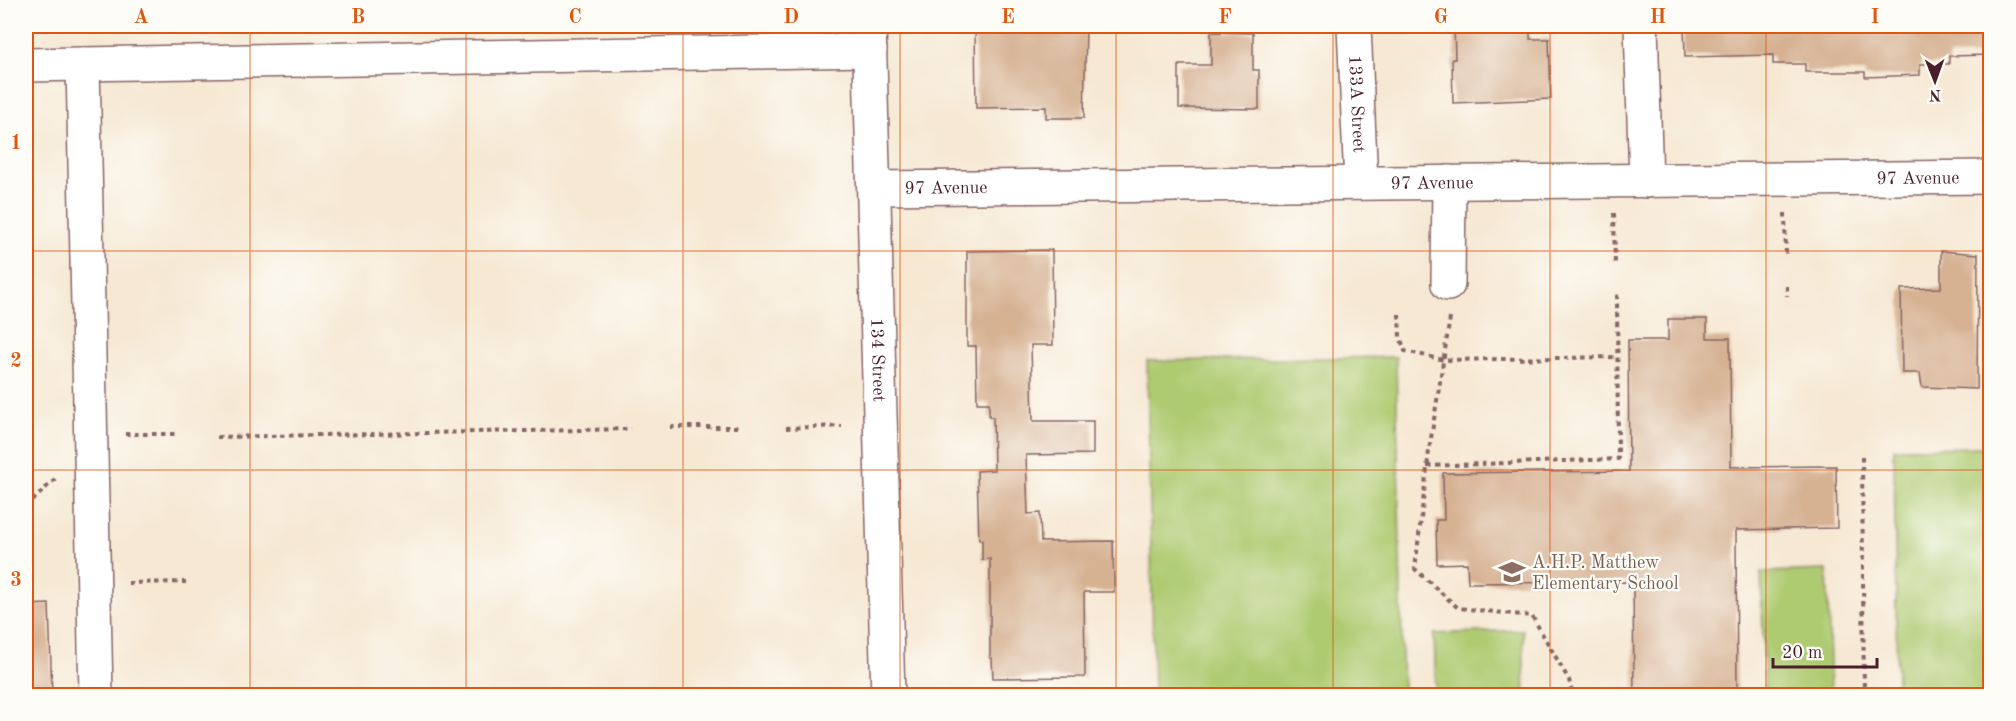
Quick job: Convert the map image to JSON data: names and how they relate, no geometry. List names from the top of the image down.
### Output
{
  "streets": {
    "street": ["133A Street", "97 Avenue", "134 Street"]
  },
  "crossings": [
    ["133A Street", "97 Avenue"],
    ["97 Avenue", "134 Street"]
  ],
  "places": {
    "school or university": ["A.H.P. Matthew Elementary School"]
  },
  "scale_bar": "20 m",
  "north": "bottom",
  "grid": {
    "columns": [
      "A",
      "B",
      "C",
      "D",
      "E",
      "F",
      "G",
      "H",
      "I"
    ],
    "rows": ["1", "2", "3"]
  }
}
